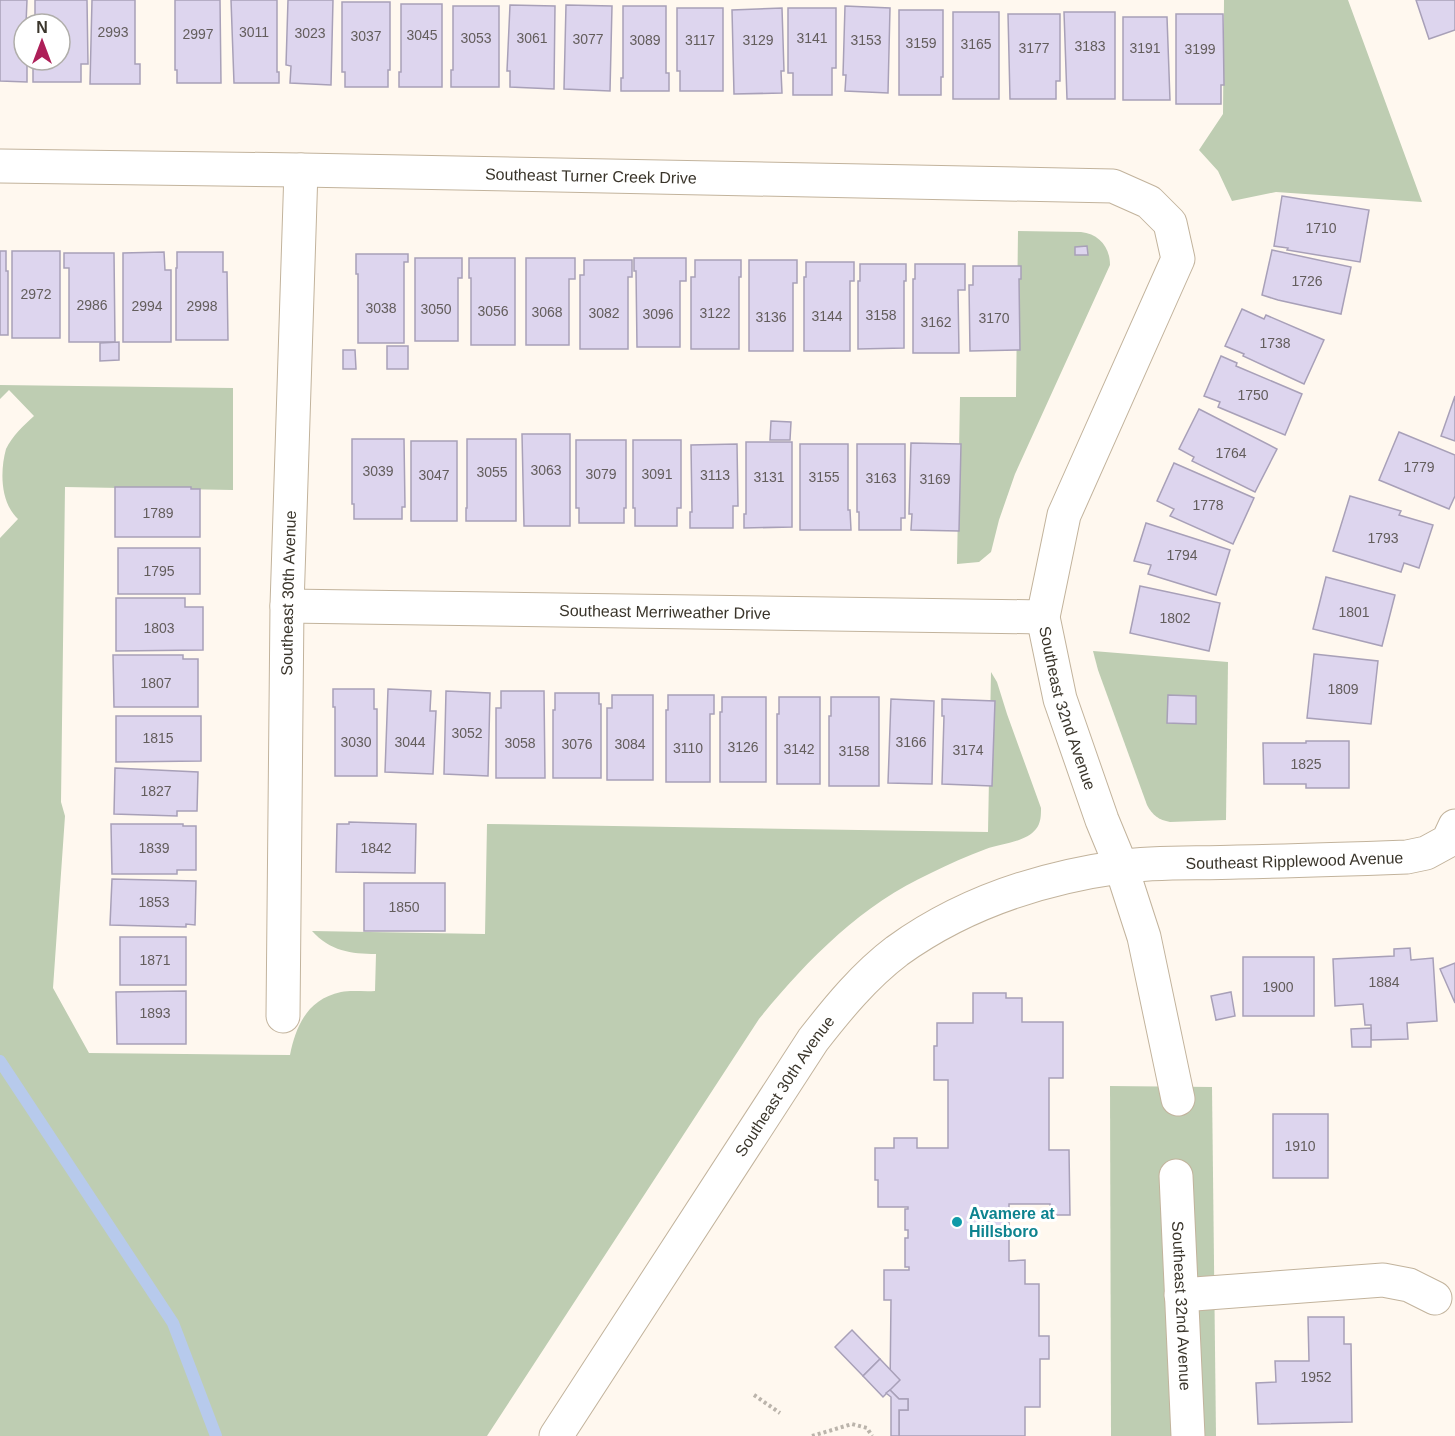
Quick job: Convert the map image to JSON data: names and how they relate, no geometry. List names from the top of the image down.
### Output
{
  "streets": {
    "street": [
      "Southeast Turner Creek Drive",
      "Southeast 30th Avenue",
      "Southeast Merriweather Drive",
      "Southeast 32nd Avenue",
      "Southeast Ripplewood Avenue"
    ]
  },
  "crossings": [
    ["Southeast Turner Creek Drive", "Southeast 30th Avenue"],
    ["Southeast Turner Creek Drive", "Southeast 32nd Avenue"],
    ["Southeast 30th Avenue", "Southeast Merriweather Drive"],
    ["Southeast 30th Avenue", "Southeast 32nd Avenue"],
    ["Southeast 30th Avenue", "Southeast Ripplewood Avenue"],
    ["Southeast Merriweather Drive", "Southeast 32nd Avenue"],
    ["Southeast 32nd Avenue", "Southeast Ripplewood Avenue"]
  ],
  "places": ["Avamere at Hillsboro"],
  "house_numbers": [
    "2993",
    "3011",
    "3023",
    "2997",
    "3045",
    "3037",
    "3053",
    "3061",
    "3141",
    "3077",
    "3089",
    "3117",
    "3129",
    "3153",
    "3159",
    "3165",
    "3183",
    "3177",
    "3191",
    "3199",
    "1710",
    "1726",
    "2972",
    "2986",
    "2994",
    "2998",
    "3038",
    "3050",
    "3056",
    "3068",
    "3082",
    "3122",
    "3096",
    "3158",
    "3144",
    "3136",
    "3170",
    "3162",
    "1738",
    "1750",
    "1764",
    "1779",
    "3063",
    "3039",
    "3055",
    "3079",
    "3091",
    "3047",
    "3113",
    "3131",
    "3155",
    "3163",
    "3169",
    "1778",
    "1789",
    "1793",
    "1794",
    "1795",
    "1801",
    "1802",
    "1803",
    "1807",
    "1809",
    "3052",
    "1815",
    "3030",
    "3044",
    "3166",
    "3058",
    "3076",
    "3084",
    "3126",
    "3110",
    "3142",
    "3174",
    "3158",
    "1825",
    "1827",
    "1839",
    "1842",
    "1853",
    "1850",
    "1871",
    "1884",
    "1900",
    "1893",
    "1910",
    "1952"
  ],
  "north": "top"
}
